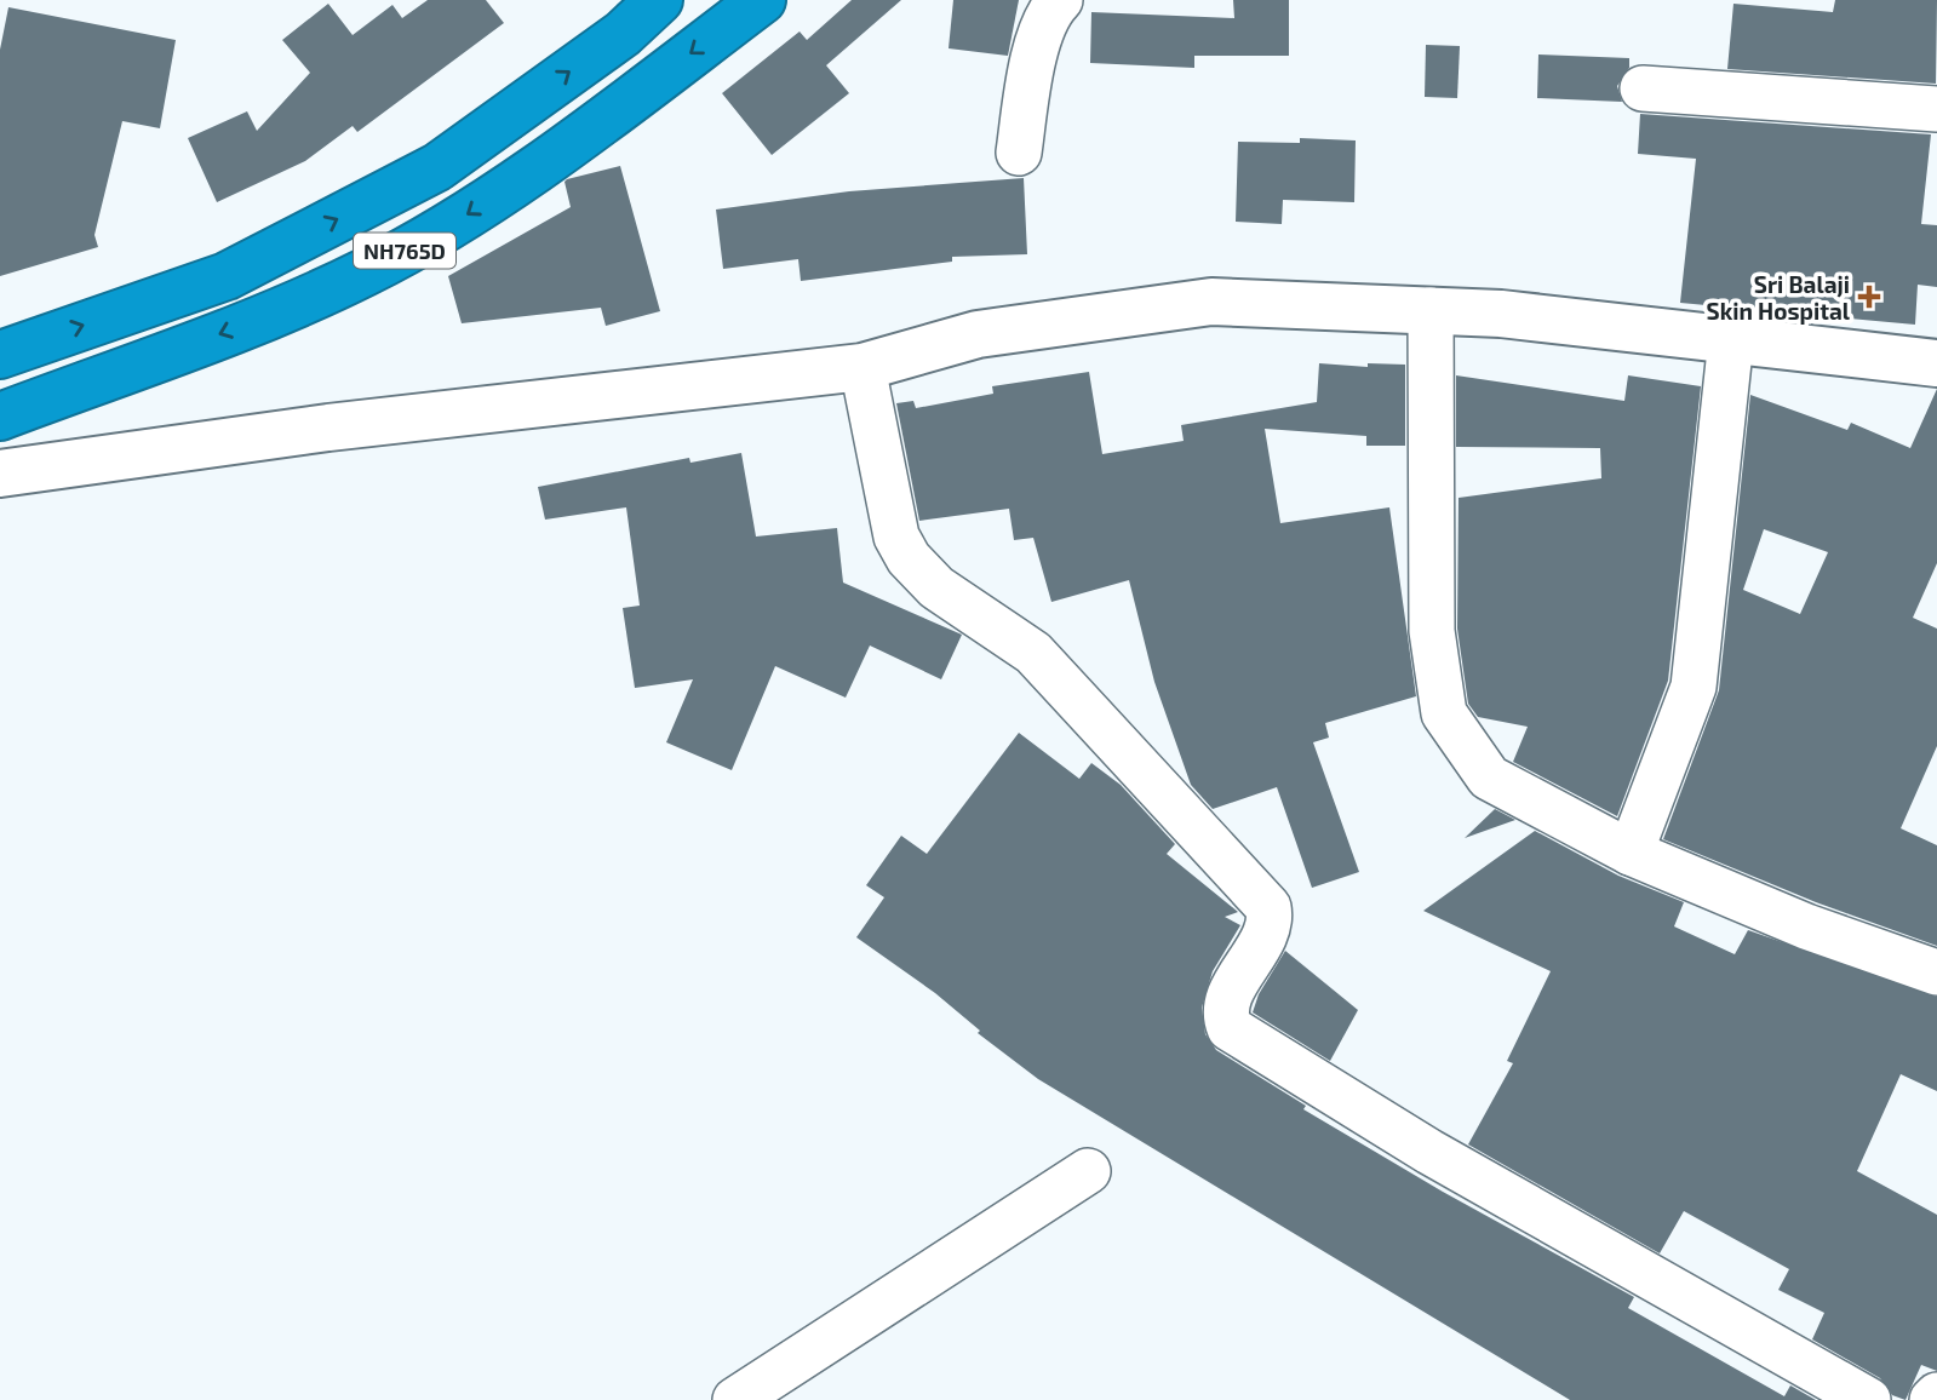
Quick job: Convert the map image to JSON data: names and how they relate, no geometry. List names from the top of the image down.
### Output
{
  "streets": {
    "highway": ["NH765D"]
  },
  "places": {
    "health": ["Sri Balaji Skin Hospital"]
  }
}
